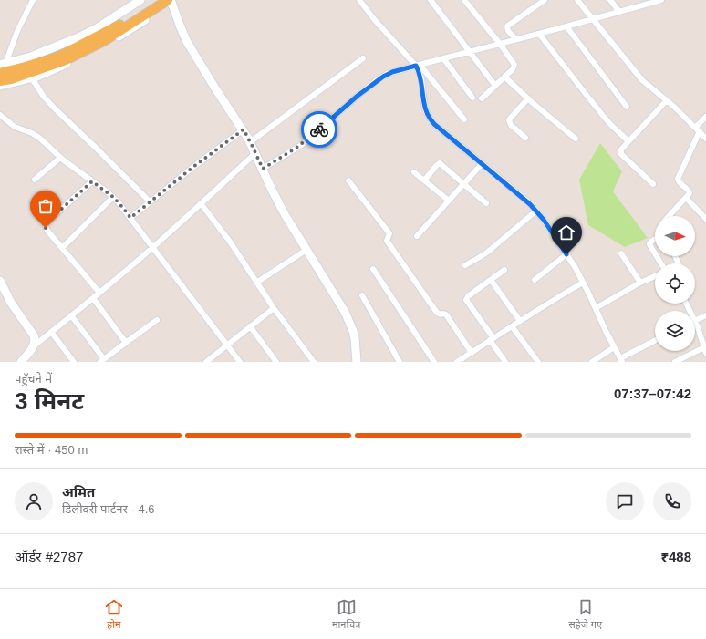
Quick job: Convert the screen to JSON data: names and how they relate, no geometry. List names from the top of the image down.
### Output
{
  "north": "right",
  "page": {
    "heading": ["3 मिनट", "पहुँचने में", "07:37–07:42"],
    "panel": [
      "अमित",
      "डिलीवरी पार्टनर · 4.6",
      "ऑर्डर #2787",
      "₹488"
    ],
    "bar": "रास्ते में · 450 m",
    "tabs": ["होम", "मानचित्र", "सहेजे गए"]
  }
}
